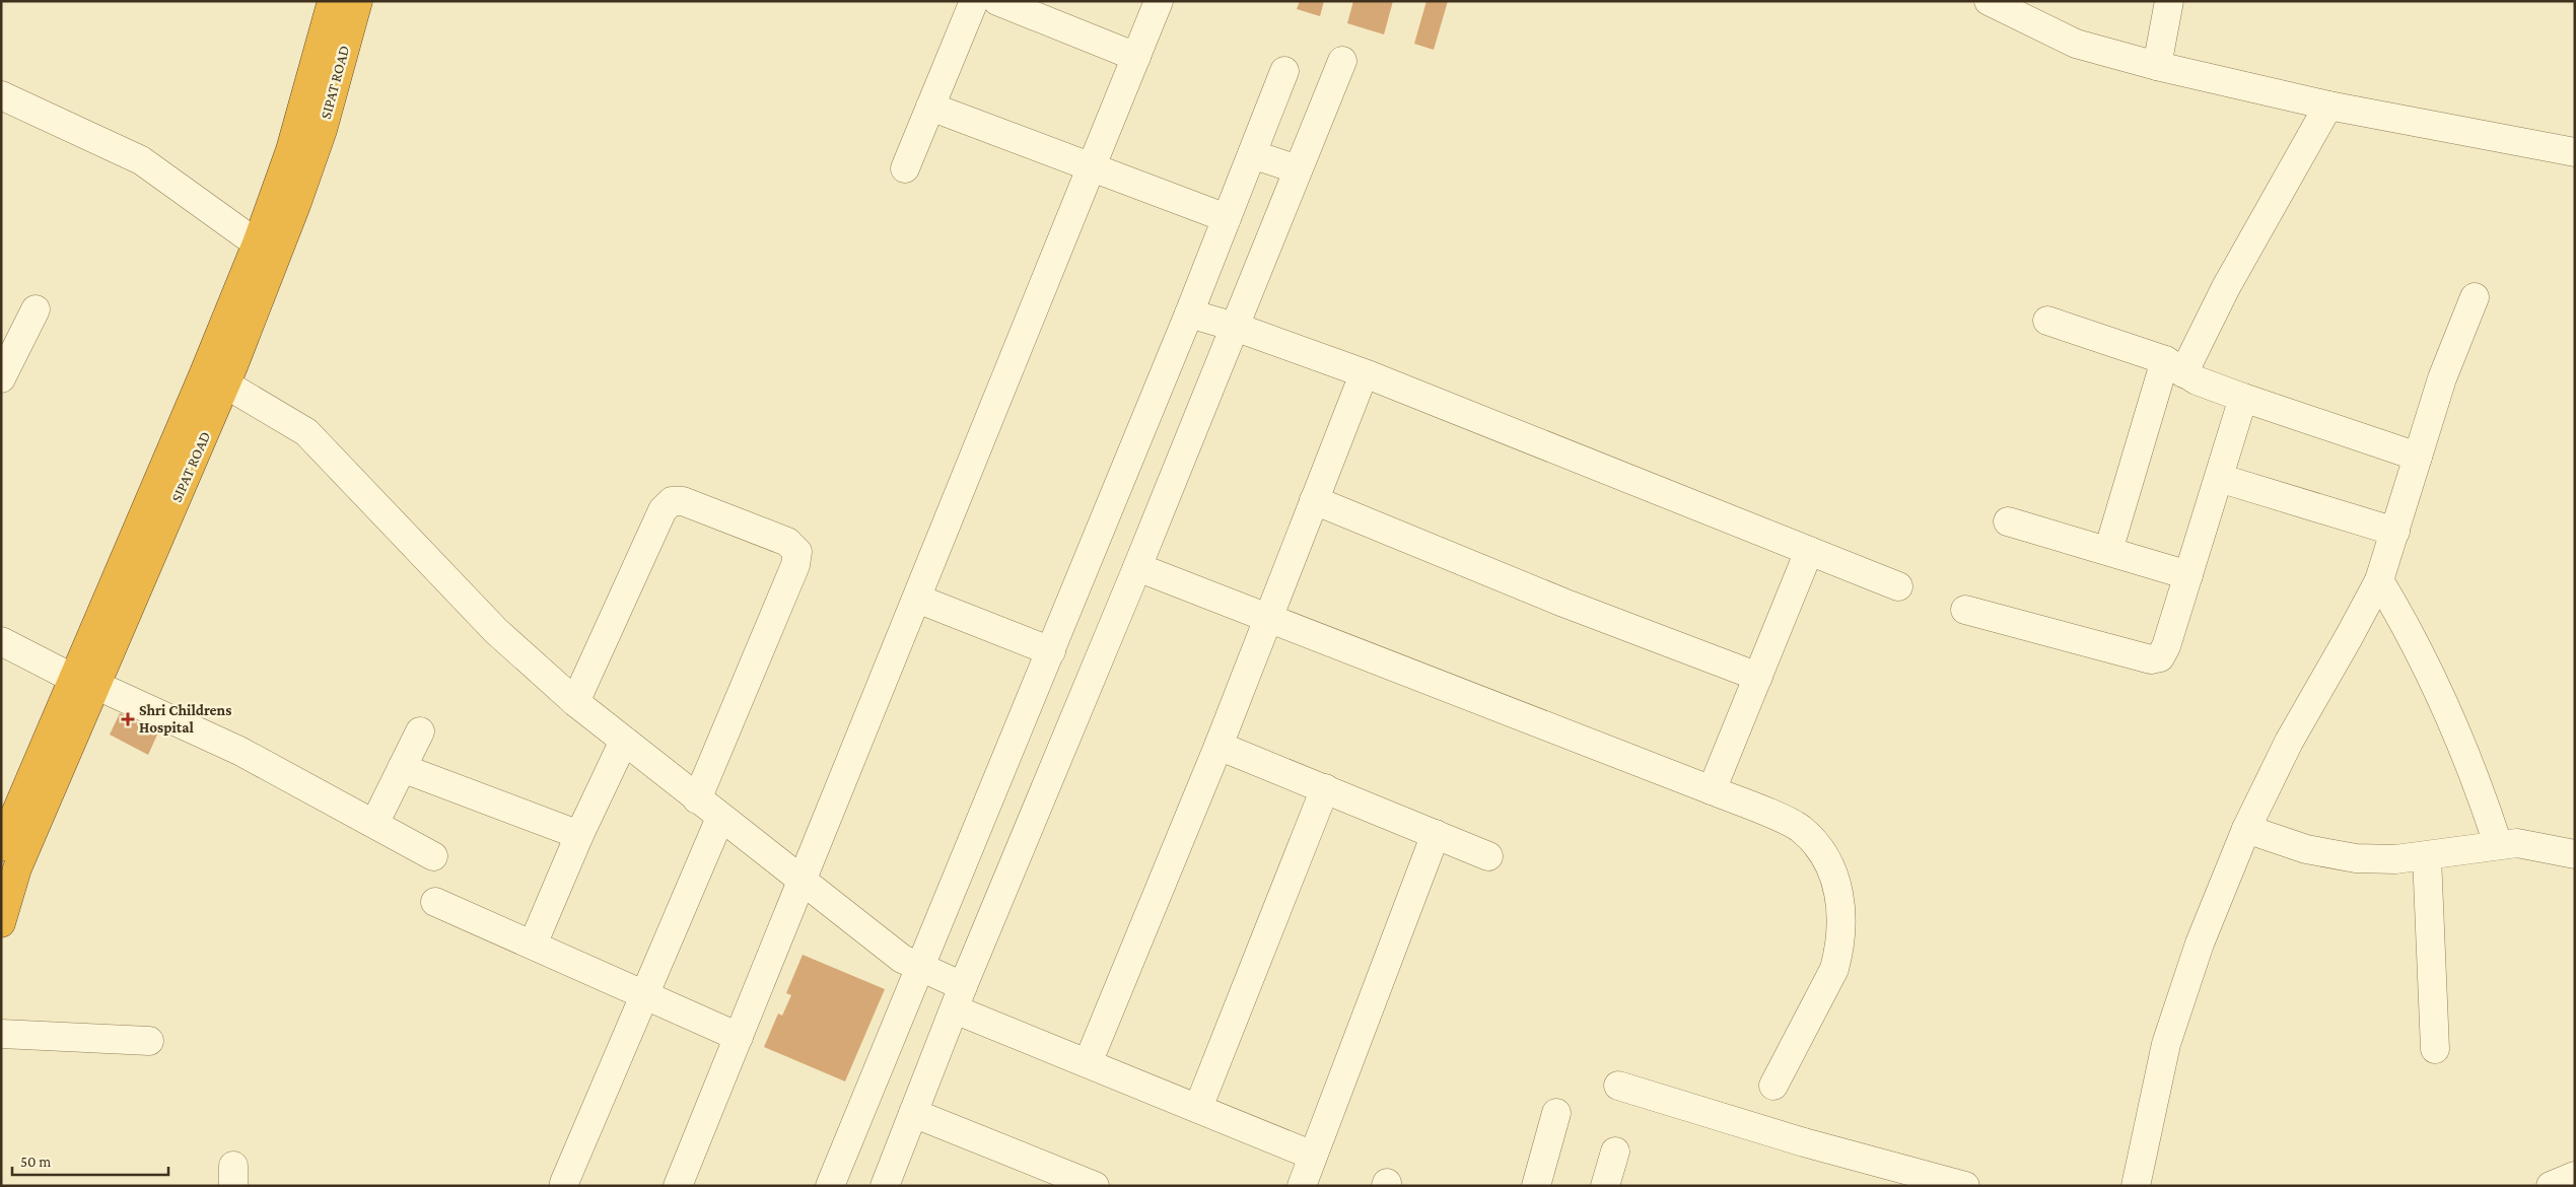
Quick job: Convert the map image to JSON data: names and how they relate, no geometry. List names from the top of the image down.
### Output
{
  "streets": {
    "highway": ["SIPAT ROAD"]
  },
  "places": {
    "health": ["Shri Childrens Hospital"]
  },
  "scale_bar": "50 m"
}
